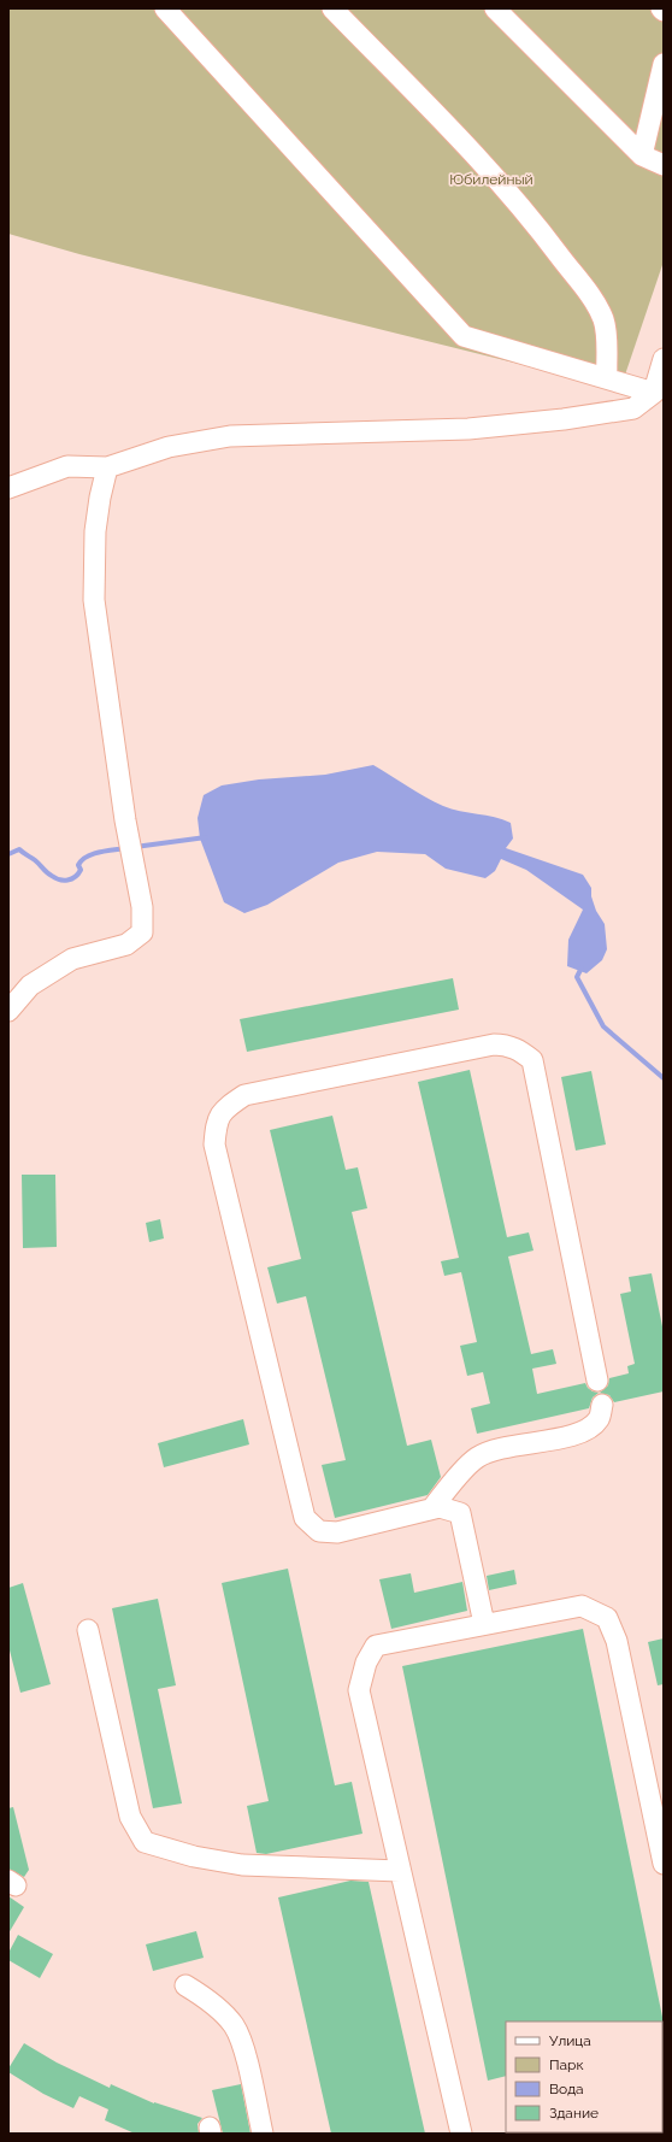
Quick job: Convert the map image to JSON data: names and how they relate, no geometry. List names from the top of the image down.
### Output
{
  "parks": ["Юбилейный"],
  "legend": [
    "Улица",
    "Парк",
    "Вода",
    "Здание"
  ]
}
